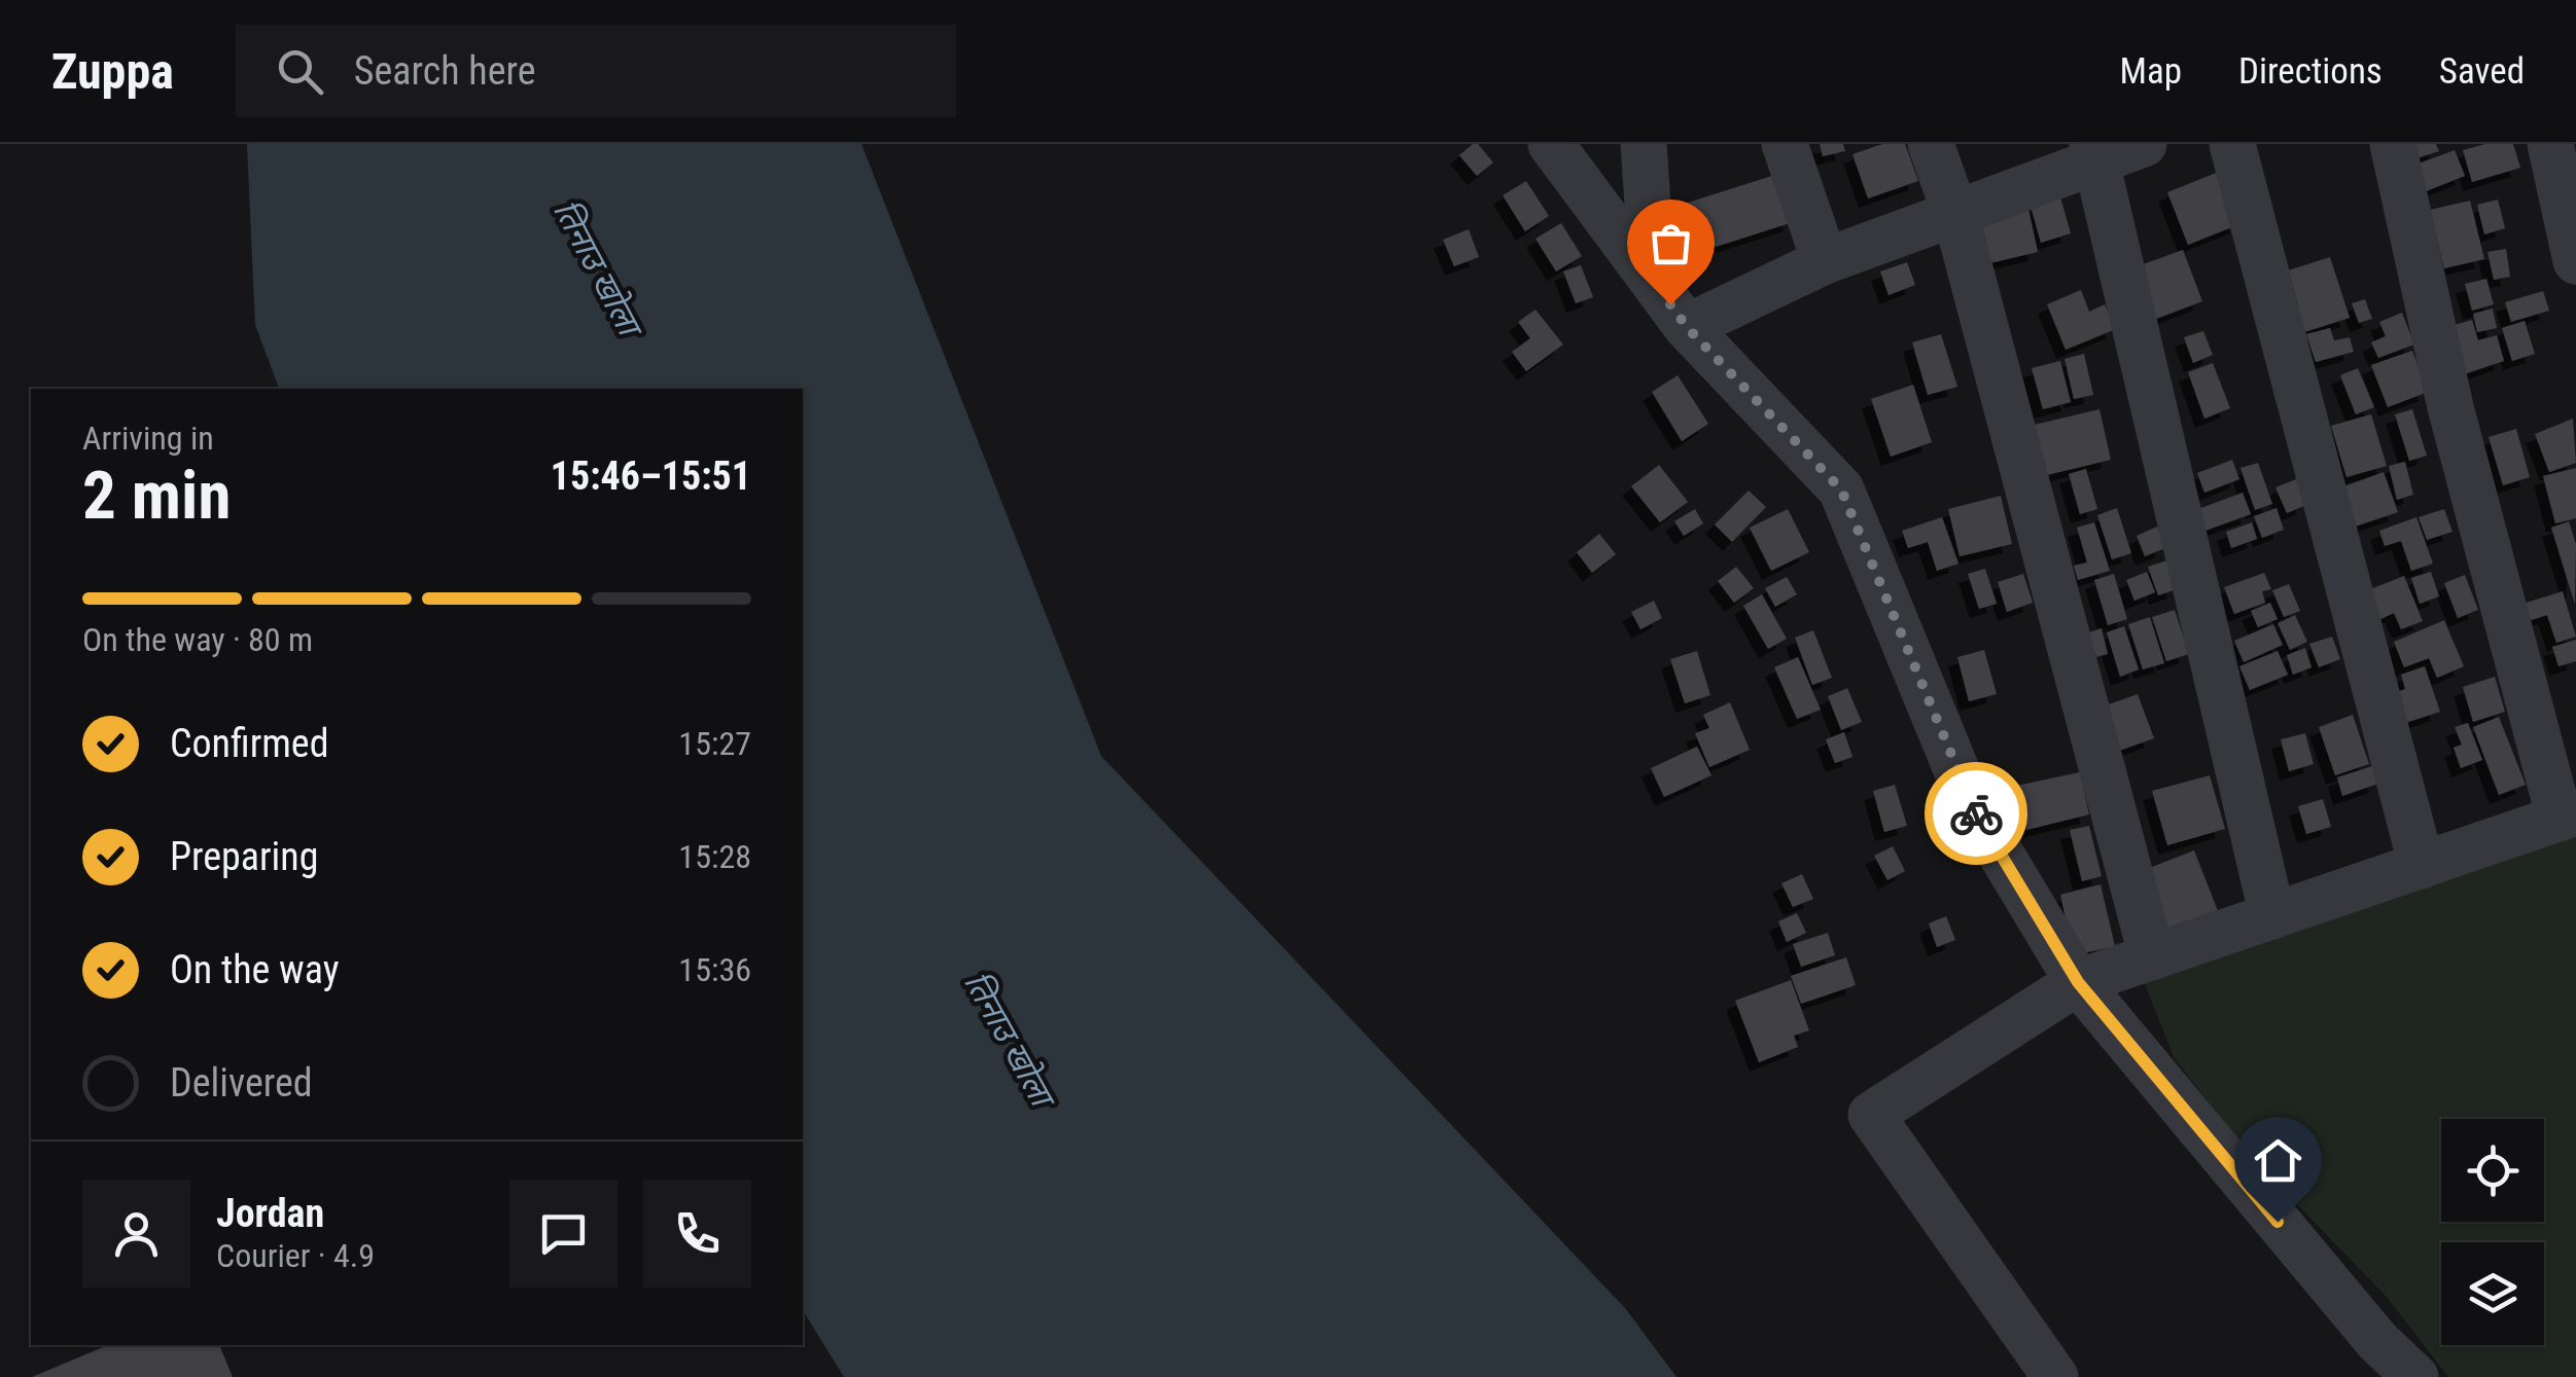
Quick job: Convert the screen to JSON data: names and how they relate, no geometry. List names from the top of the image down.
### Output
{
  "water": ["तिनाउ खोला"],
  "page": {
    "header": "Zuppa",
    "search": "Search here",
    "nav": ["Map", "Directions", "Saved"],
    "heading": ["2 min", "Arriving in", "15:46–15:51"],
    "panel": ["Jordan", "Courier · 4.9"],
    "bar": "On the way · 80 m",
    "list": [
      ["Confirmed", "15:27"],
      ["Preparing", "15:28"],
      ["On the way", "15:36"],
      "Delivered"
    ]
  }
}
